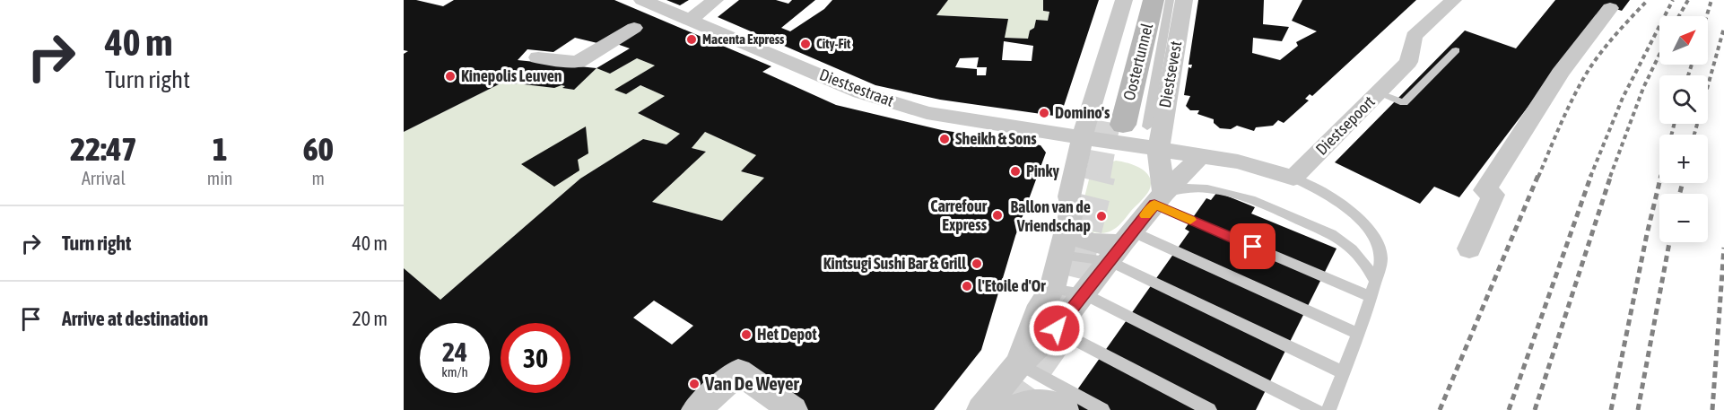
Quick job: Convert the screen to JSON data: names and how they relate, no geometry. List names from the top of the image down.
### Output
{
  "streets": {
    "main road": ["Oostertunnel"],
    "street": ["Diestsevest", "Diestsestraat", "Diestsepoort"]
  },
  "crossings": [
    ["Diestsevest", "Diestsestraat"]
  ],
  "places": [
    "Macenta Express",
    "City-Fit",
    "Kinepolis Leuven",
    "Domino's",
    "Sheikh & Sons",
    "Pinky",
    "Carrefour Express",
    "Ballon van de Vriendschap",
    "Kintsugi Sushi Bar & Grill",
    "l'Etoile d'Or",
    "Het Depot",
    "Van De Weyer"
  ],
  "north": "top right",
  "page": {
    "turn": ["40 m", "Turn right"],
    "map_buttons": ["+", "−"],
    "eta": [
      "22:47",
      "Arrival",
      "1",
      "min",
      "60",
      "m"
    ],
    "list": [
      {
        "name": "Turn right",
        "value": "40 m"
      },
      {
        "name": "Arrive at destination",
        "value": "20 m"
      }
    ],
    "speed": "24 km/h",
    "limit": "30"
  }
}
